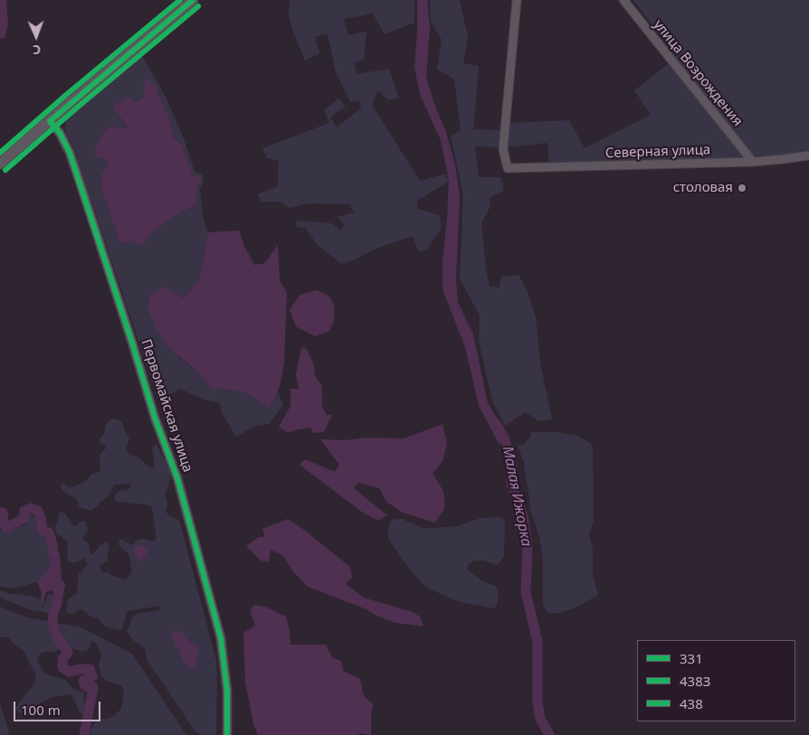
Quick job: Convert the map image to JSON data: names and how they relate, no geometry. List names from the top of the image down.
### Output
{
  "streets": {
    "street": ["улица Возрождения", "Северная улица", "Первомайская улица"]
  },
  "crossings": [
    ["улица Возрождения", "Северная улица"]
  ],
  "water": ["Малая Ижорка"],
  "places": ["столовая"],
  "lines": ["transit line 331", "transit line 438", "transit line 438З"],
  "legend": ["331", "438З", "438"],
  "scale_bar": "100 m",
  "north": "bottom"
}
